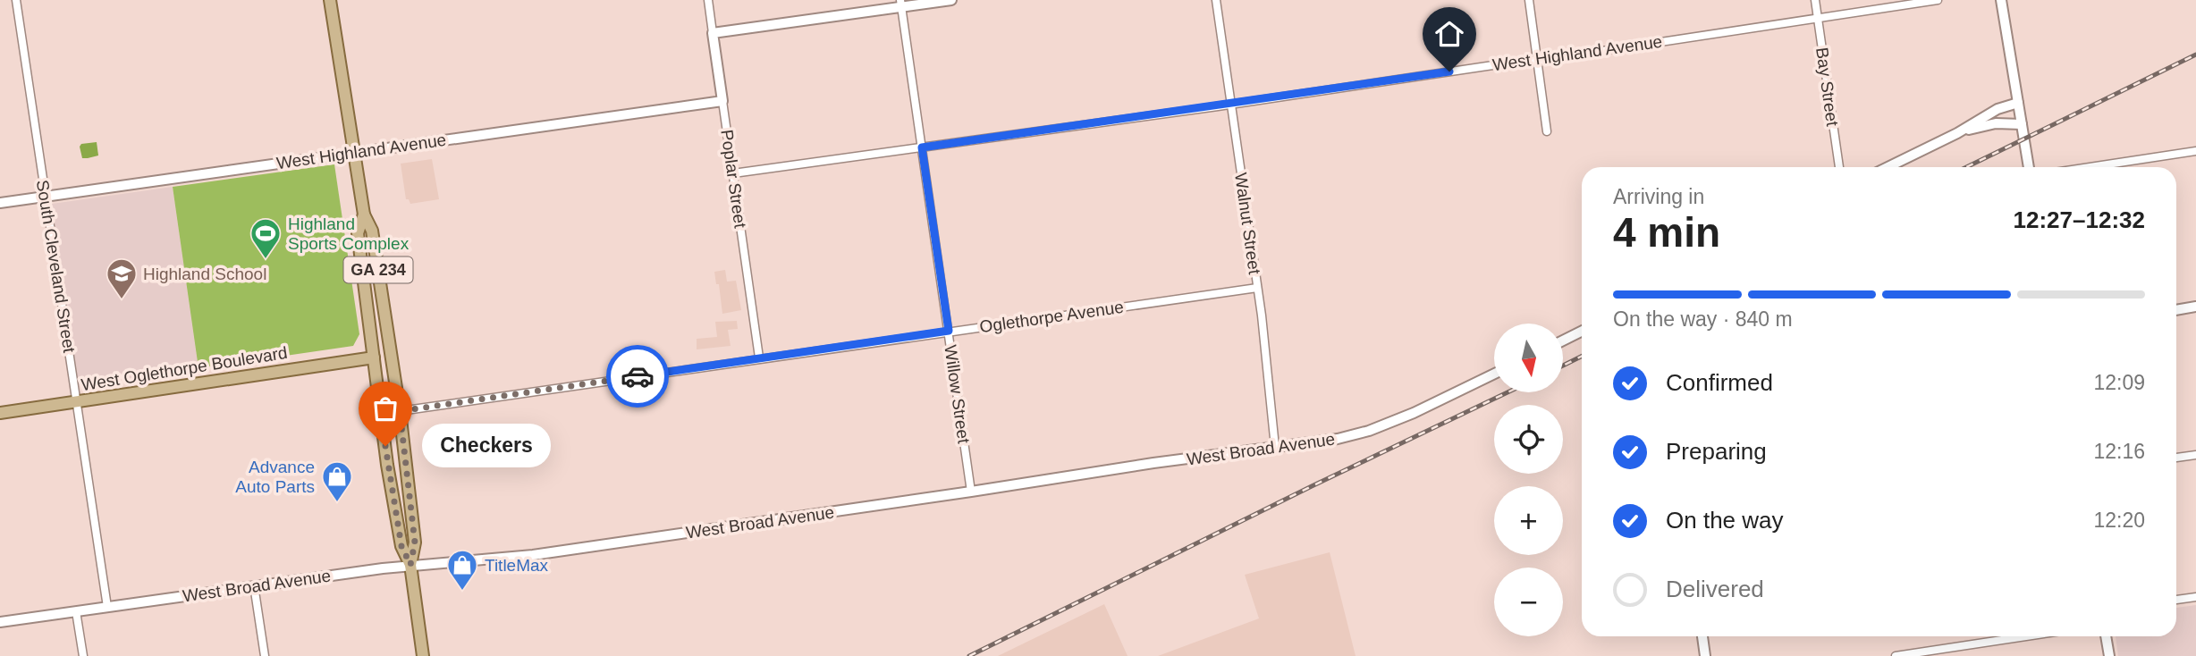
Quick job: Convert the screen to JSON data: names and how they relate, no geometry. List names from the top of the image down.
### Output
{
  "streets": {
    "main road": ["GA 234", "West Oglethorpe Boulevard"],
    "street": [
      "West Highland Avenue",
      "Bay Street",
      "Poplar Street",
      "Walnut Street",
      "South Cleveland Street",
      "Oglethorpe Avenue",
      "Willow Street",
      "West Broad Avenue"
    ]
  },
  "crossings": [
    ["West Highland Avenue", "Bay Street"],
    ["West Highland Avenue", "Poplar Street"],
    ["West Highland Avenue", "Walnut Street"],
    ["West Highland Avenue", "South Cleveland Street"],
    ["West Highland Avenue", "GA 234"],
    ["West Highland Avenue", "Willow Street"],
    ["Poplar Street", "Oglethorpe Avenue"],
    ["Walnut Street", "Oglethorpe Avenue"],
    ["Walnut Street", "West Broad Avenue"],
    ["South Cleveland Street", "West Oglethorpe Boulevard"],
    ["South Cleveland Street", "West Broad Avenue"],
    ["GA 234", "West Oglethorpe Boulevard"],
    ["Oglethorpe Avenue", "Willow Street"],
    ["Willow Street", "West Broad Avenue"]
  ],
  "places": {
    "sports": ["Highland Sports Complex"],
    "school or university": ["Highland School"],
    "other": ["Checkers"],
    "shop": ["Advance Auto Parts", "TitleMax"]
  },
  "north": "bottom",
  "page": {
    "heading": ["4 min", "Arriving in", "12:27–12:32"],
    "bar": "On the way · 840 m",
    "map_buttons": ["+", "−"],
    "list": [
      ["Confirmed", "12:09"],
      ["Preparing", "12:16"],
      ["On the way", "12:20"],
      "Delivered"
    ],
    "bubble": "Checkers"
  }
}
